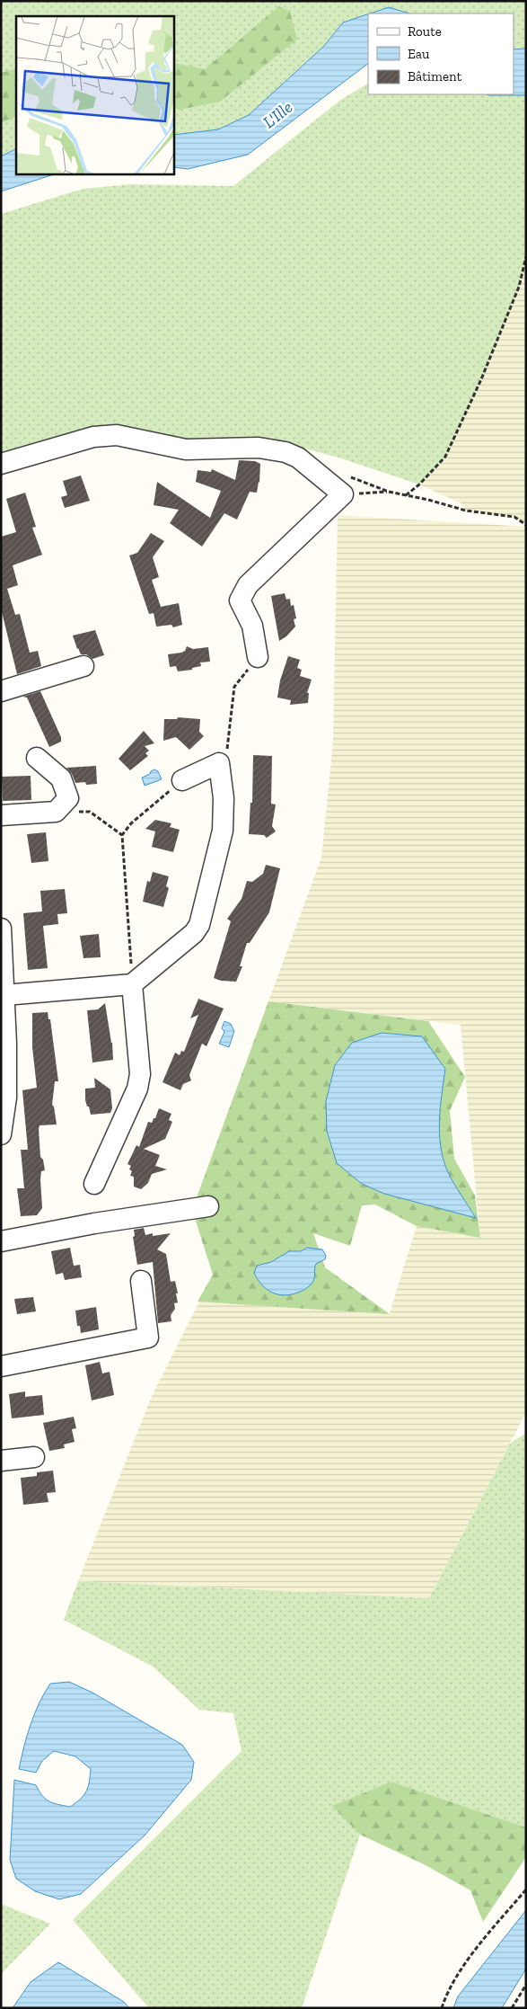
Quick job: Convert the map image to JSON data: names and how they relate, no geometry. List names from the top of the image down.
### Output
{
  "water": ["L'Ille"],
  "legend": ["Route", "Eau", "Bâtiment"]
}
